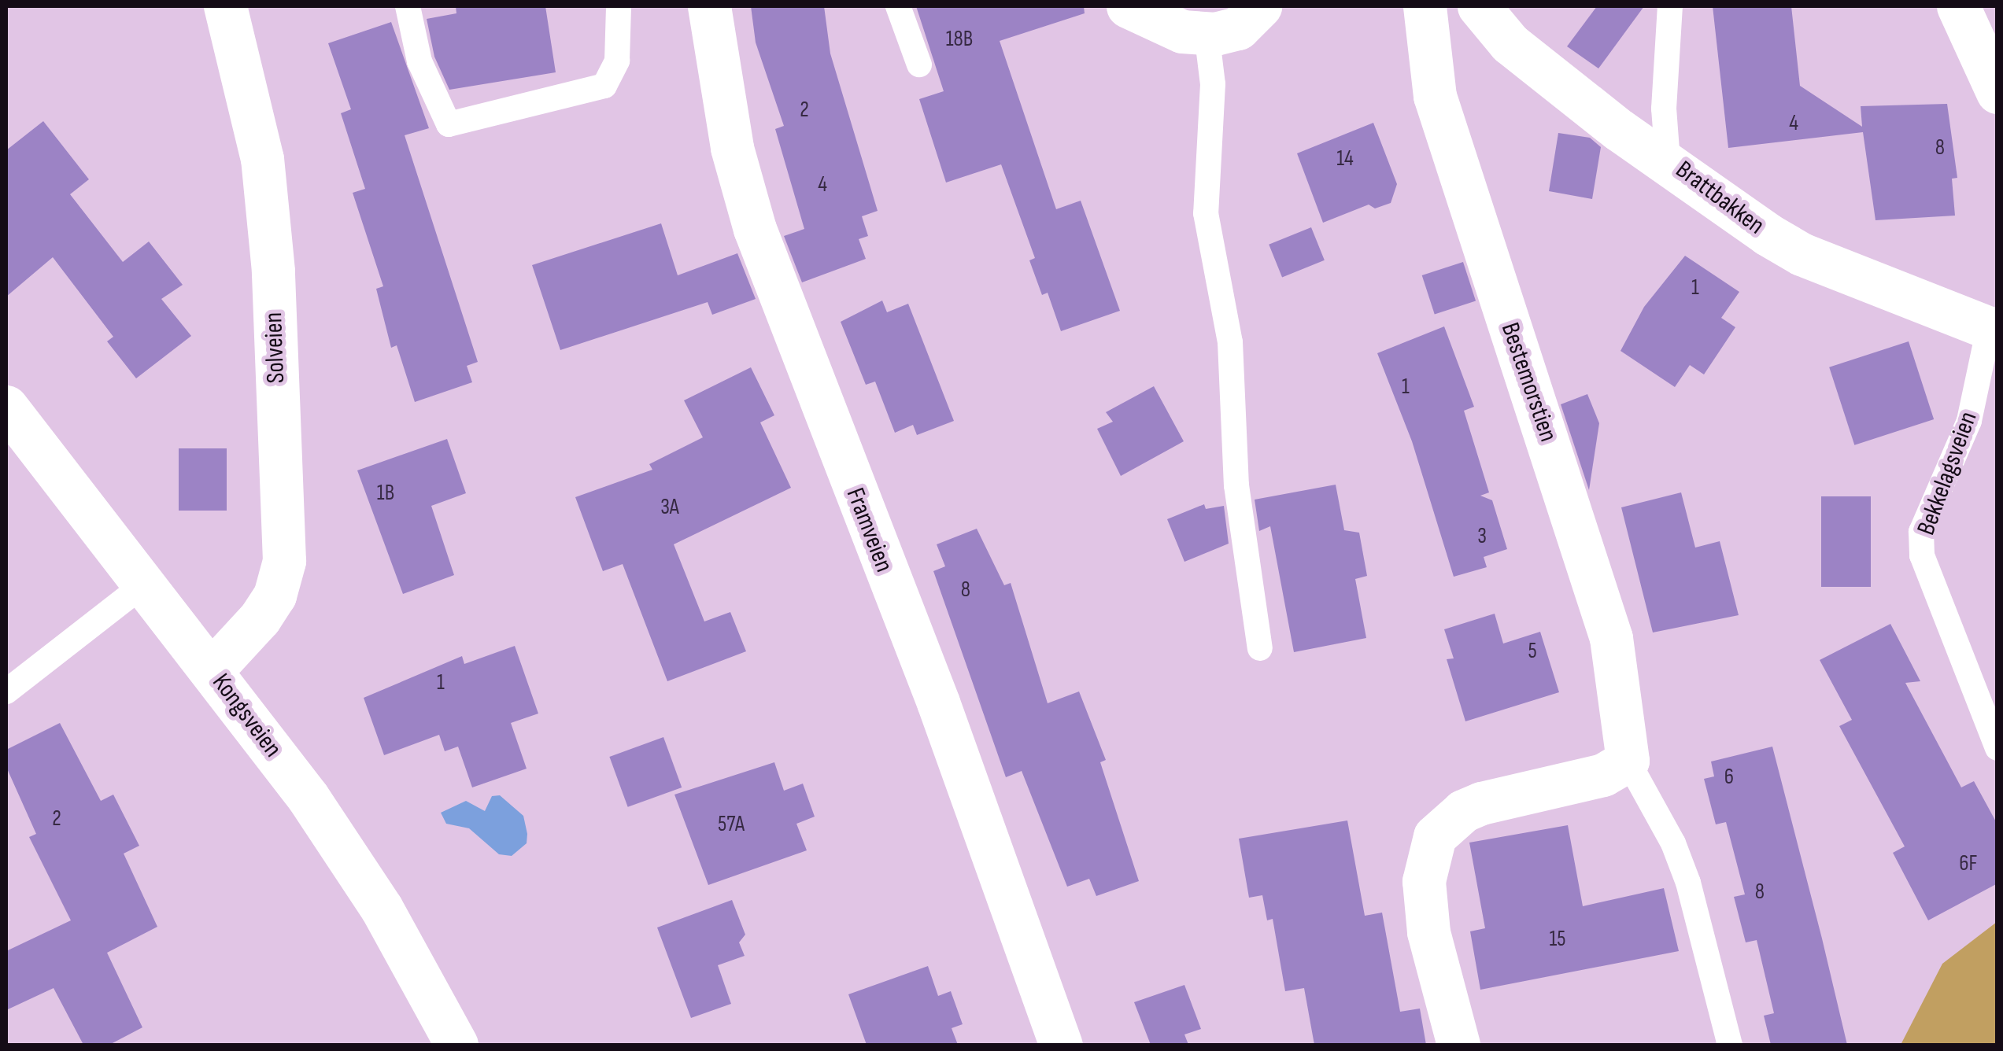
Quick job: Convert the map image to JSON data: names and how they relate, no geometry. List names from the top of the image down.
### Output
{
  "streets": {
    "street": [
      "Brattbakken",
      "Solveien",
      "Bestemorstien",
      "Framveien",
      "Kongsveien"
    ],
    "lane": ["Bekkelagsveien"]
  },
  "crossings": [
    ["Brattbakken", "Bekkelagsveien"],
    ["Solveien", "Kongsveien"]
  ],
  "house_numbers": [
    "18B",
    "2",
    "4",
    "8",
    "14",
    "4",
    "1",
    "1",
    "1B",
    "3A",
    "3",
    "8",
    "5",
    "1",
    "6",
    "2",
    "57A",
    "6F",
    "8",
    "15"
  ]
}
